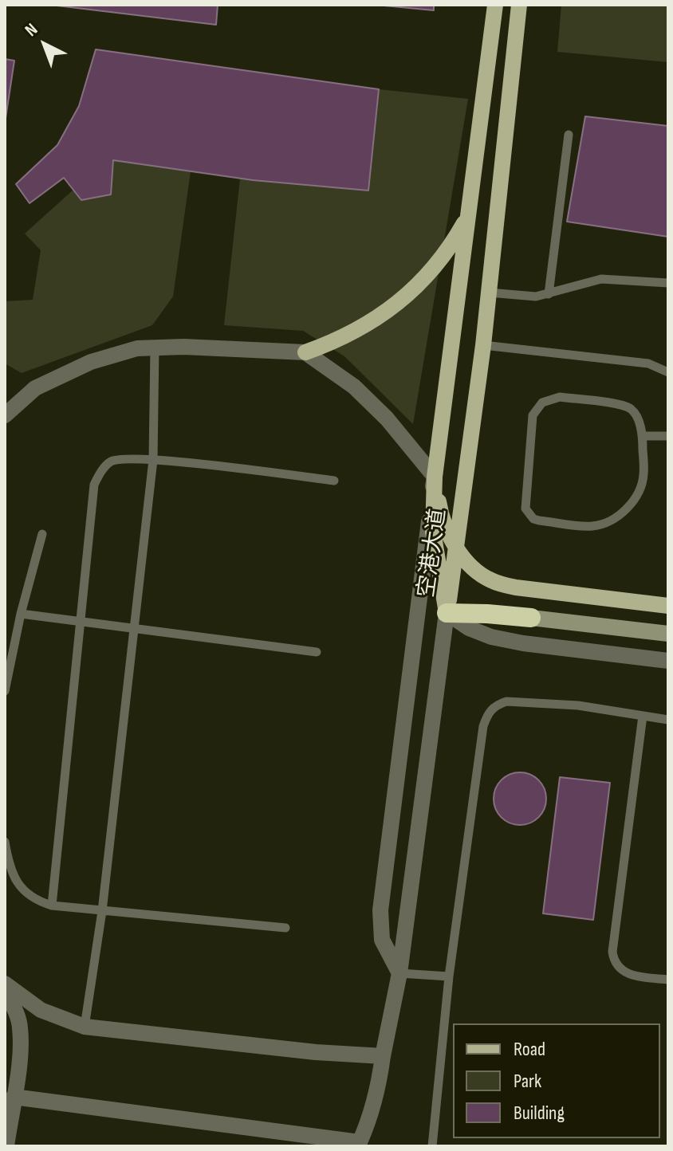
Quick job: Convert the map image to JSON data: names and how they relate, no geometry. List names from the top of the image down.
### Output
{
  "streets": {
    "main road": ["空港大道"]
  },
  "legend": ["Road", "Park", "Building"],
  "north": "top left"
}
